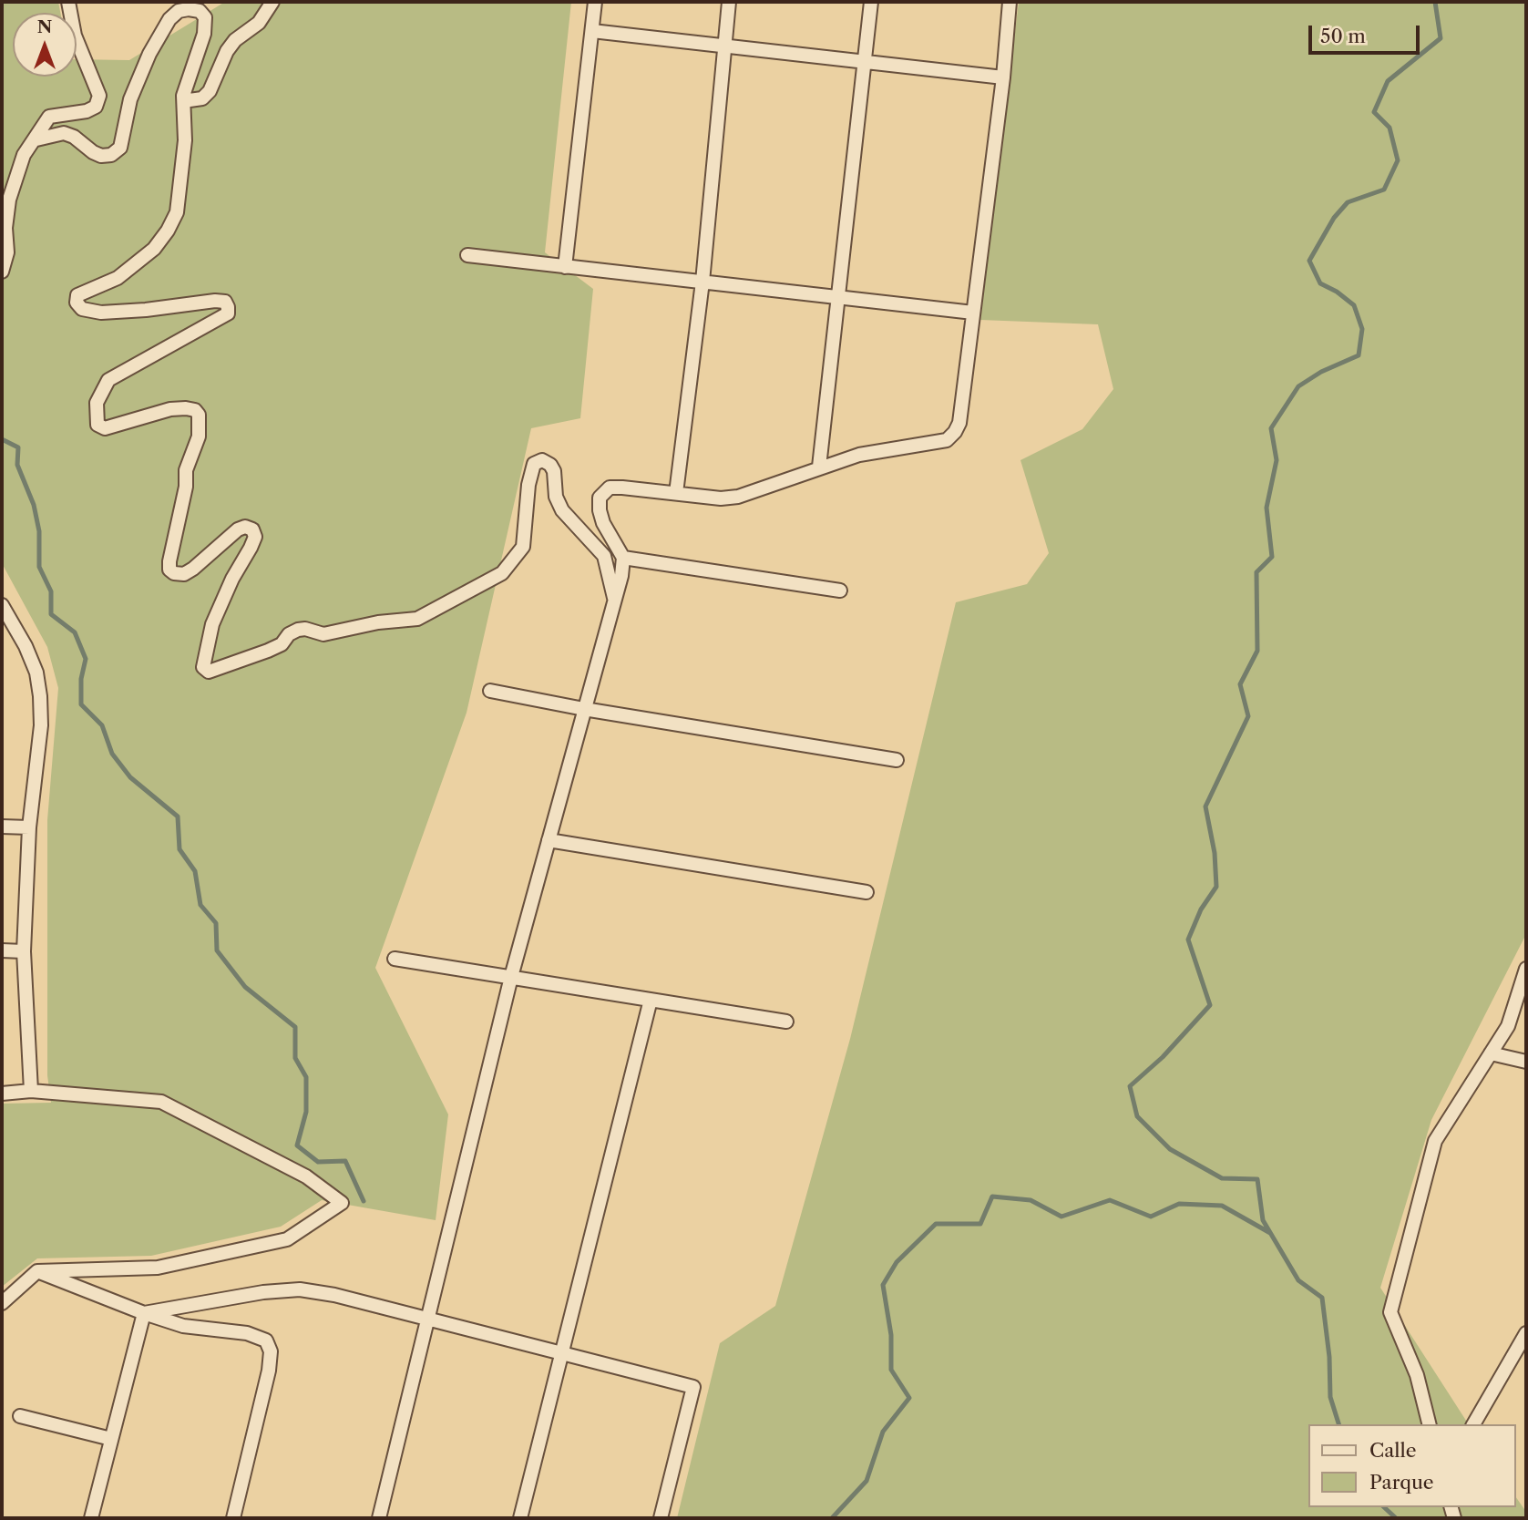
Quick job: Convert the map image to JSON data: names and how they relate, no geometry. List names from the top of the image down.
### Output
{
  "legend": ["Calle", "Parque"],
  "scale_bar": "50 m",
  "north": "top"
}
